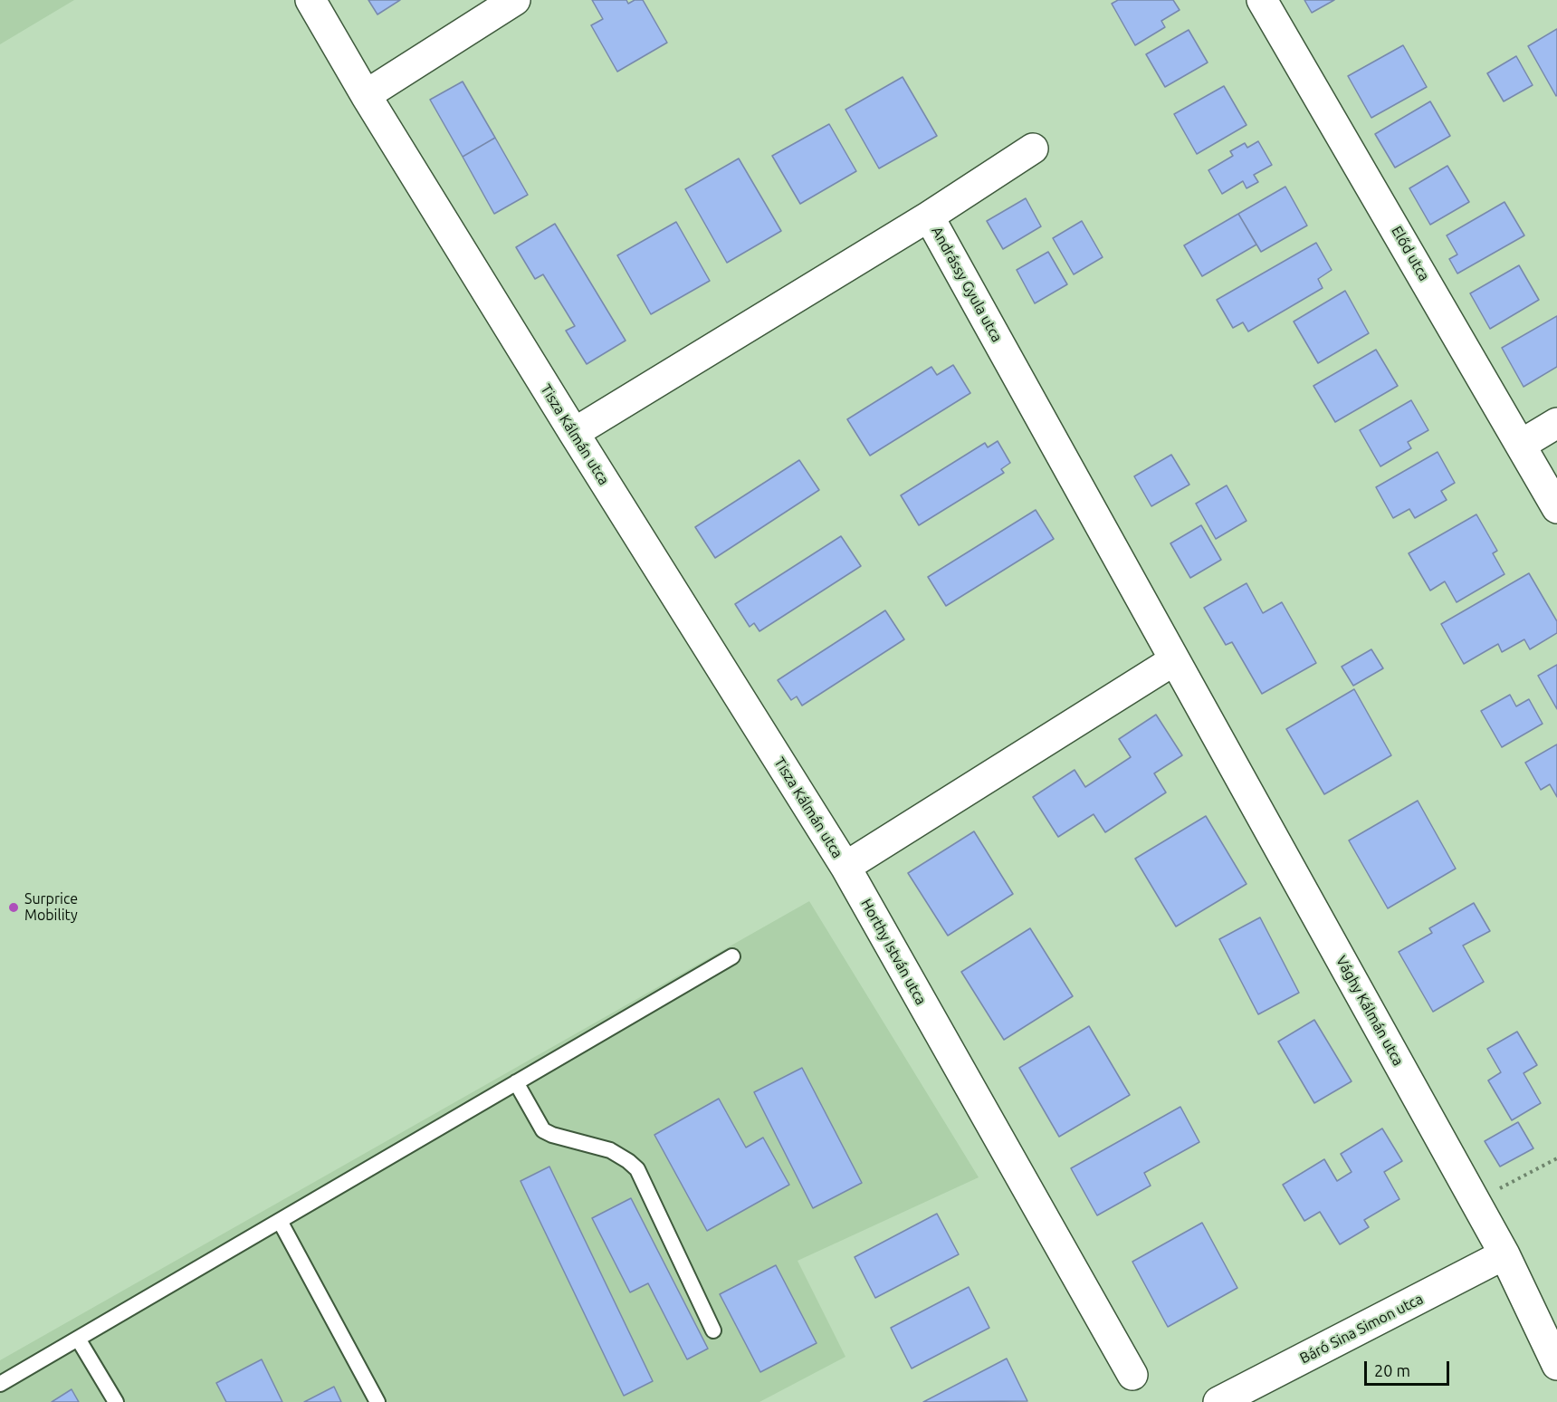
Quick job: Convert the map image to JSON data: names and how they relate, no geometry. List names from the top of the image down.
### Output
{
  "streets": {
    "street": [
      "Előd utca",
      "Andrássy Gyula utca",
      "Tisza Kálmán utca",
      "Horthy István utca",
      "Vághy Kálmán utca",
      "Báró Sina Simon utca"
    ]
  },
  "crossings": [
    ["Andrássy Gyula utca", "Tisza Kálmán utca"],
    ["Andrássy Gyula utca", "Vághy Kálmán utca"],
    ["Tisza Kálmán utca", "Horthy István utca"],
    ["Vághy Kálmán utca", "Báró Sina Simon utca"]
  ],
  "places": ["Surprice Mobility"],
  "scale_bar": "20 m"
}
